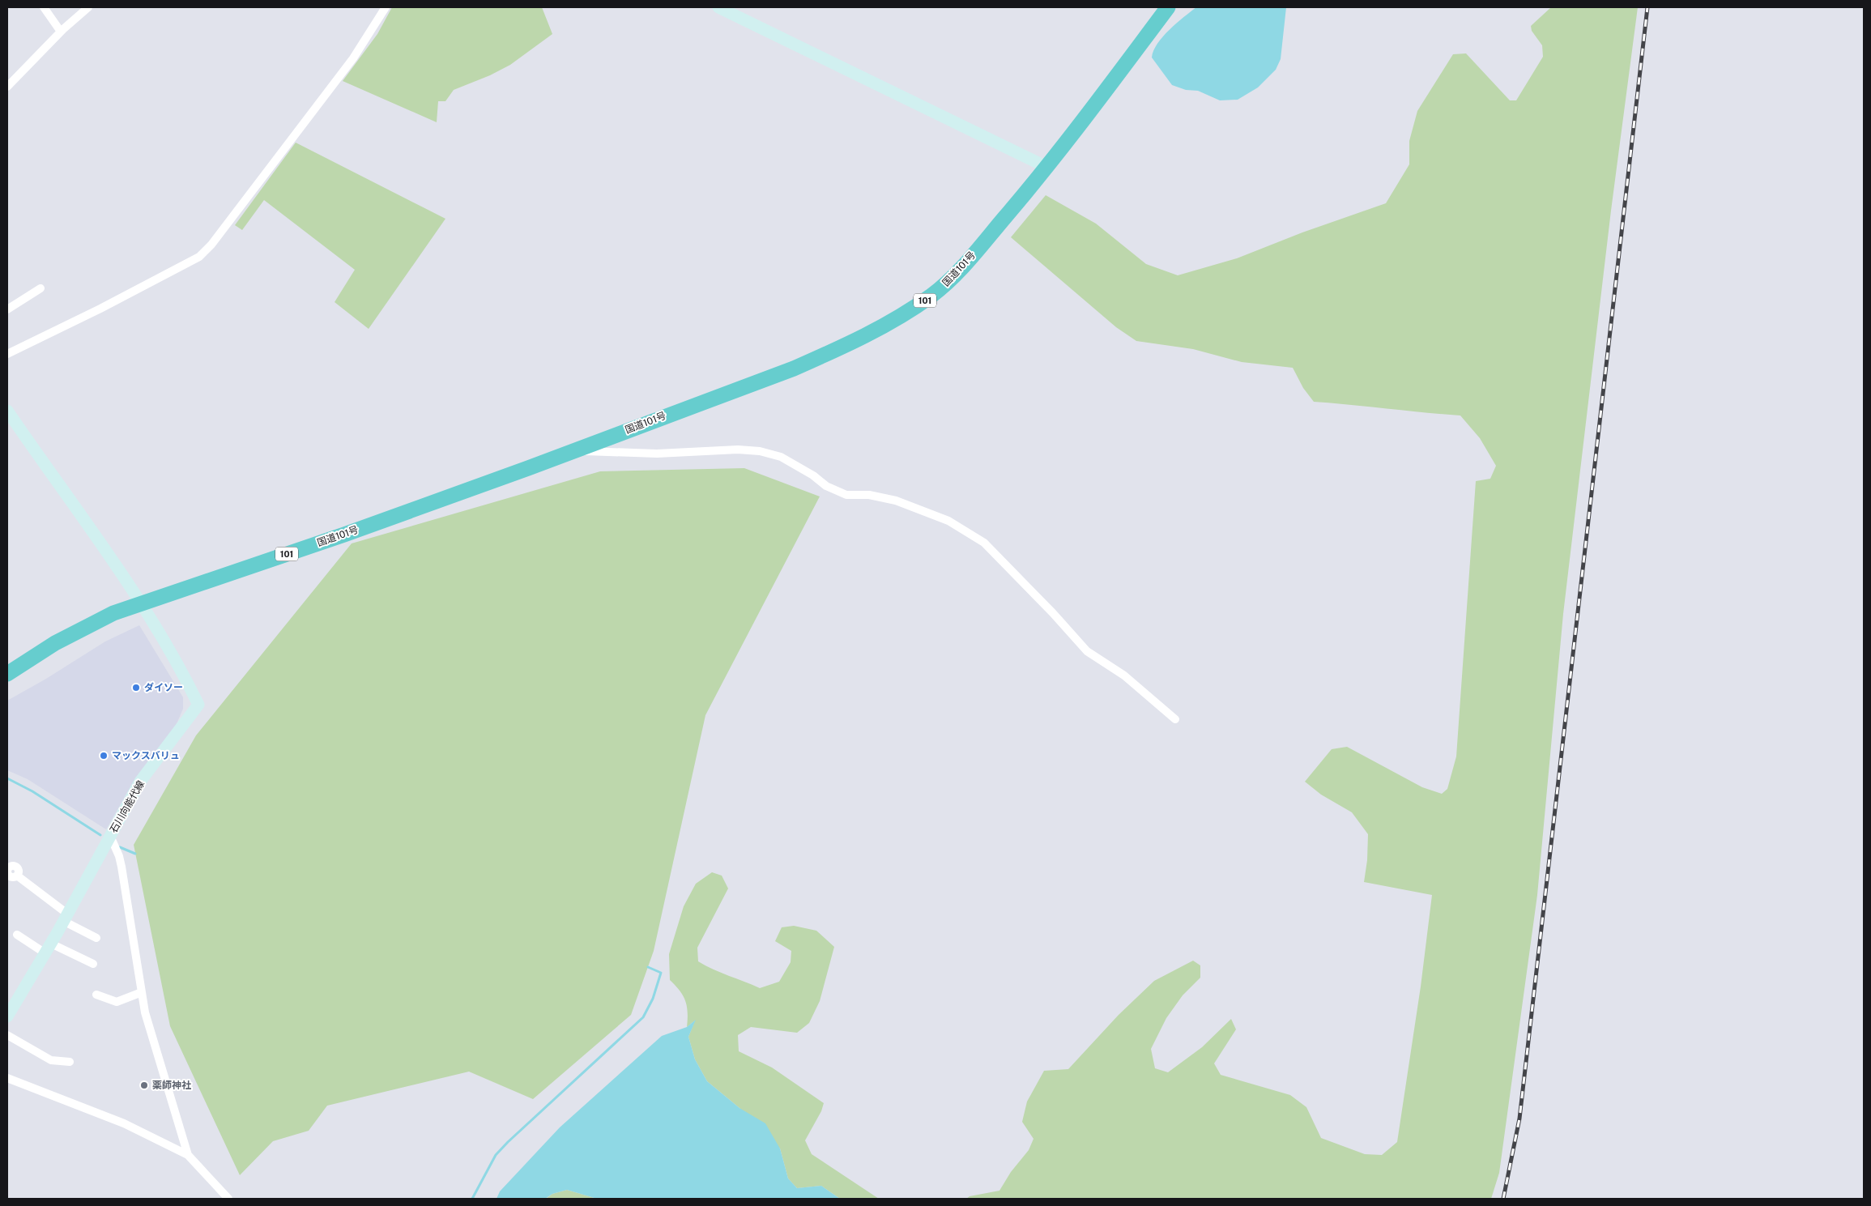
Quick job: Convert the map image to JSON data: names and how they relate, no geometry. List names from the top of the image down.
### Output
{
  "streets": {
    "highway": ["国道101号", "101"],
    "street": ["石川向能代線"]
  },
  "crossings": [
    ["国道101号", "石川向能代線"]
  ],
  "places": ["ダイソー", "マックスバリュ", "薬師神社"]
}
